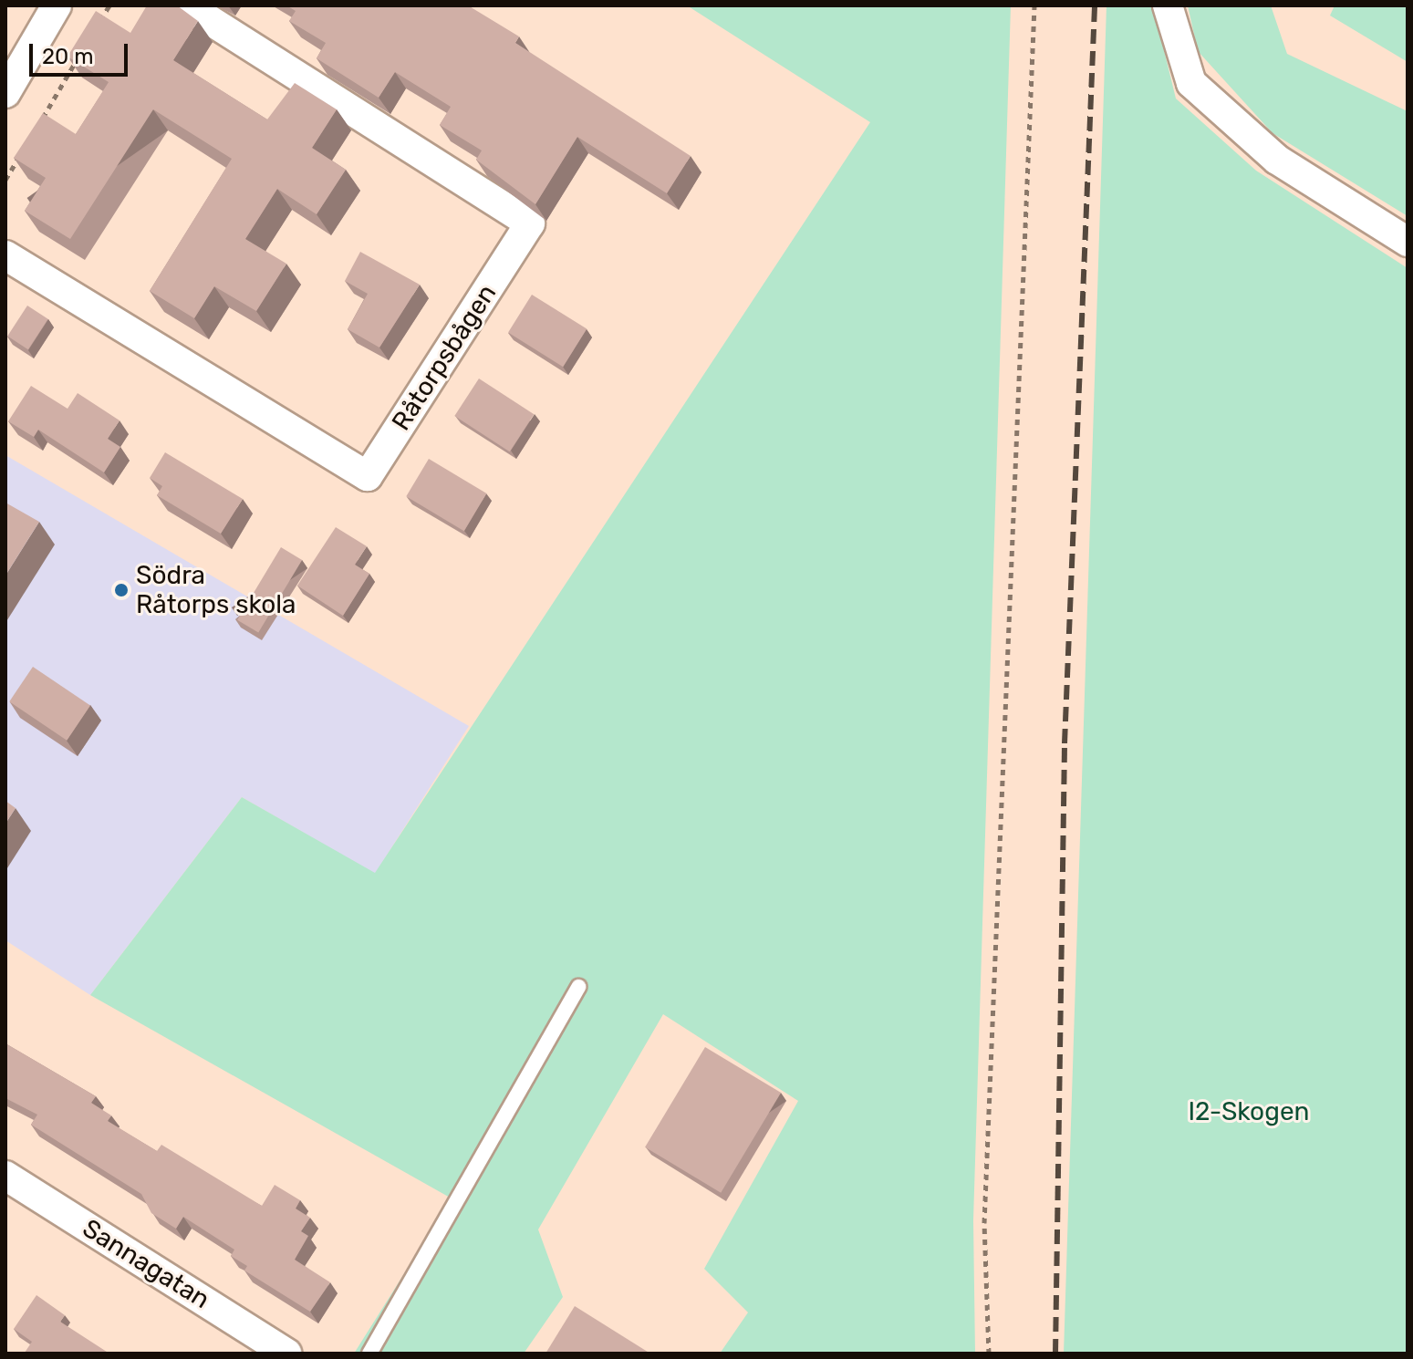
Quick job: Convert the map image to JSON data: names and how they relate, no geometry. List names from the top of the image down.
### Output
{
  "streets": {
    "street": ["Råtorpsbågen", "Sannagatan"]
  },
  "parks": ["I2-Skogen"],
  "places": ["Södra Råtorps skola"],
  "scale_bar": "20 m"
}
